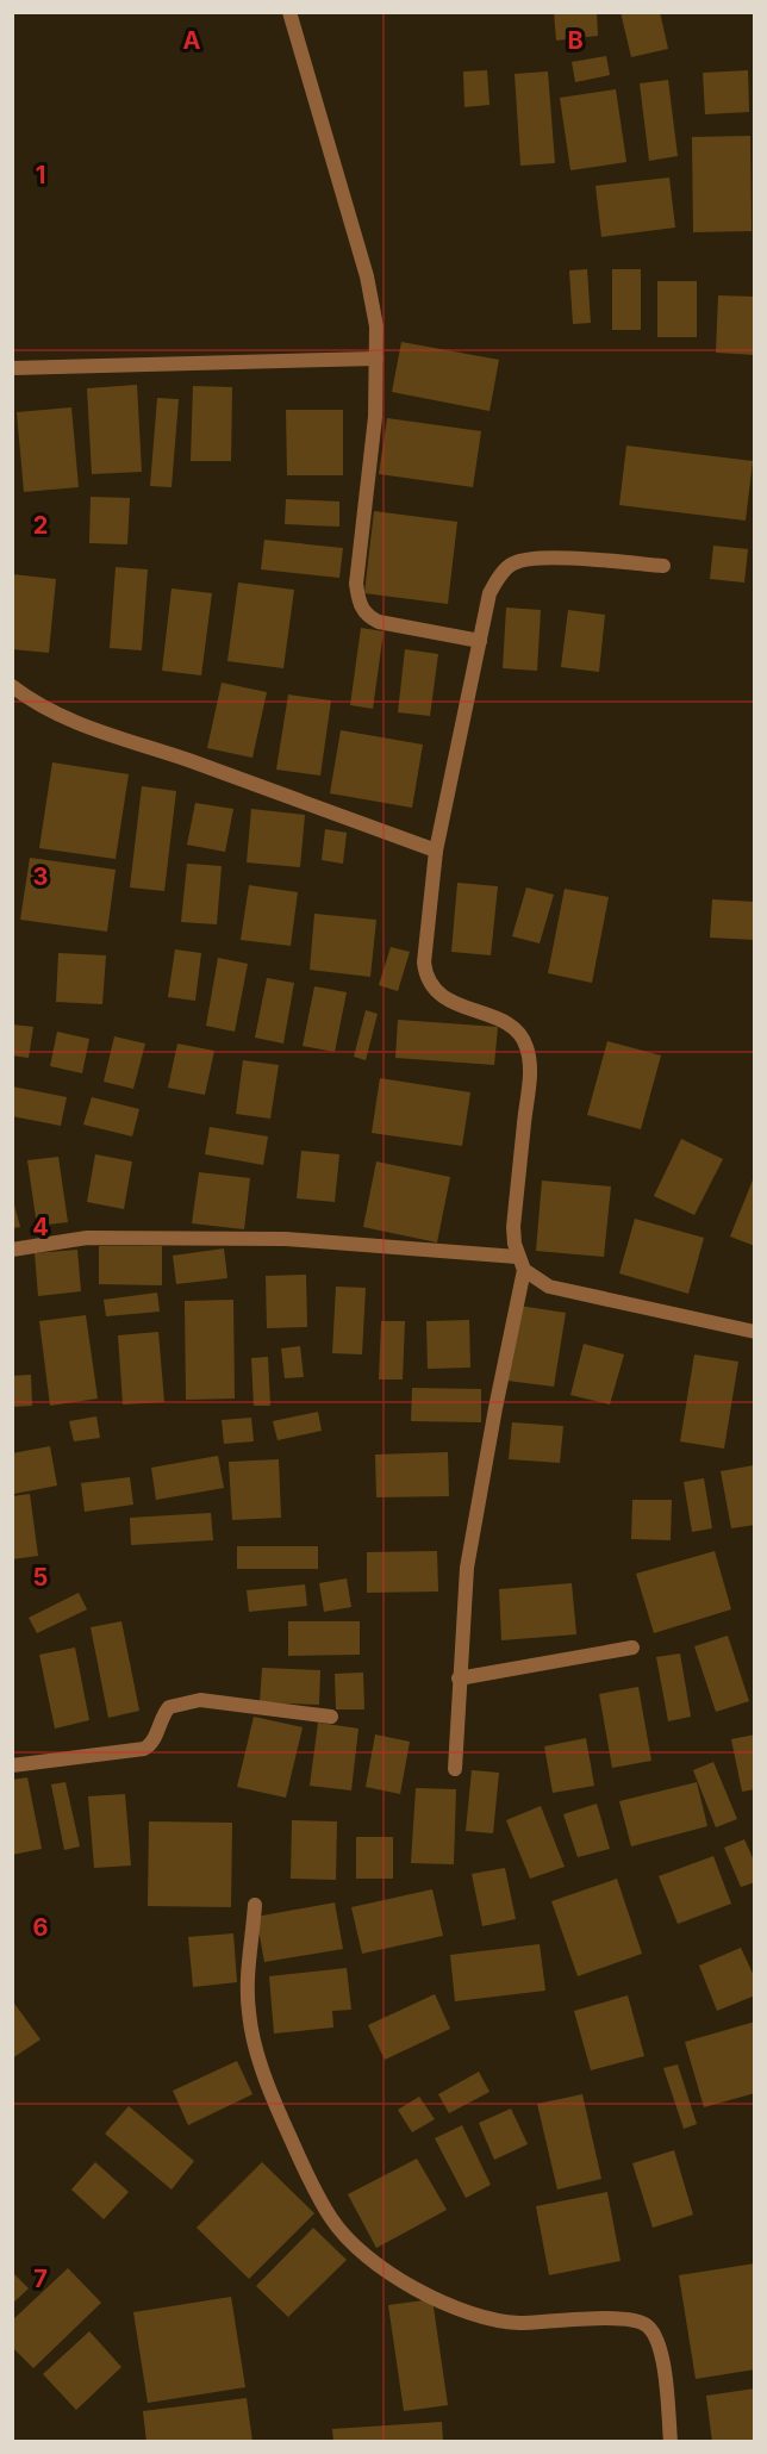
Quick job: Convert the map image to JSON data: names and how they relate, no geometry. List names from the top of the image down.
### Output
{
  "grid": {
    "columns": ["A", "B"],
    "rows": [
      "1",
      "2",
      "3",
      "4",
      "5",
      "6",
      "7"
    ]
  }
}
